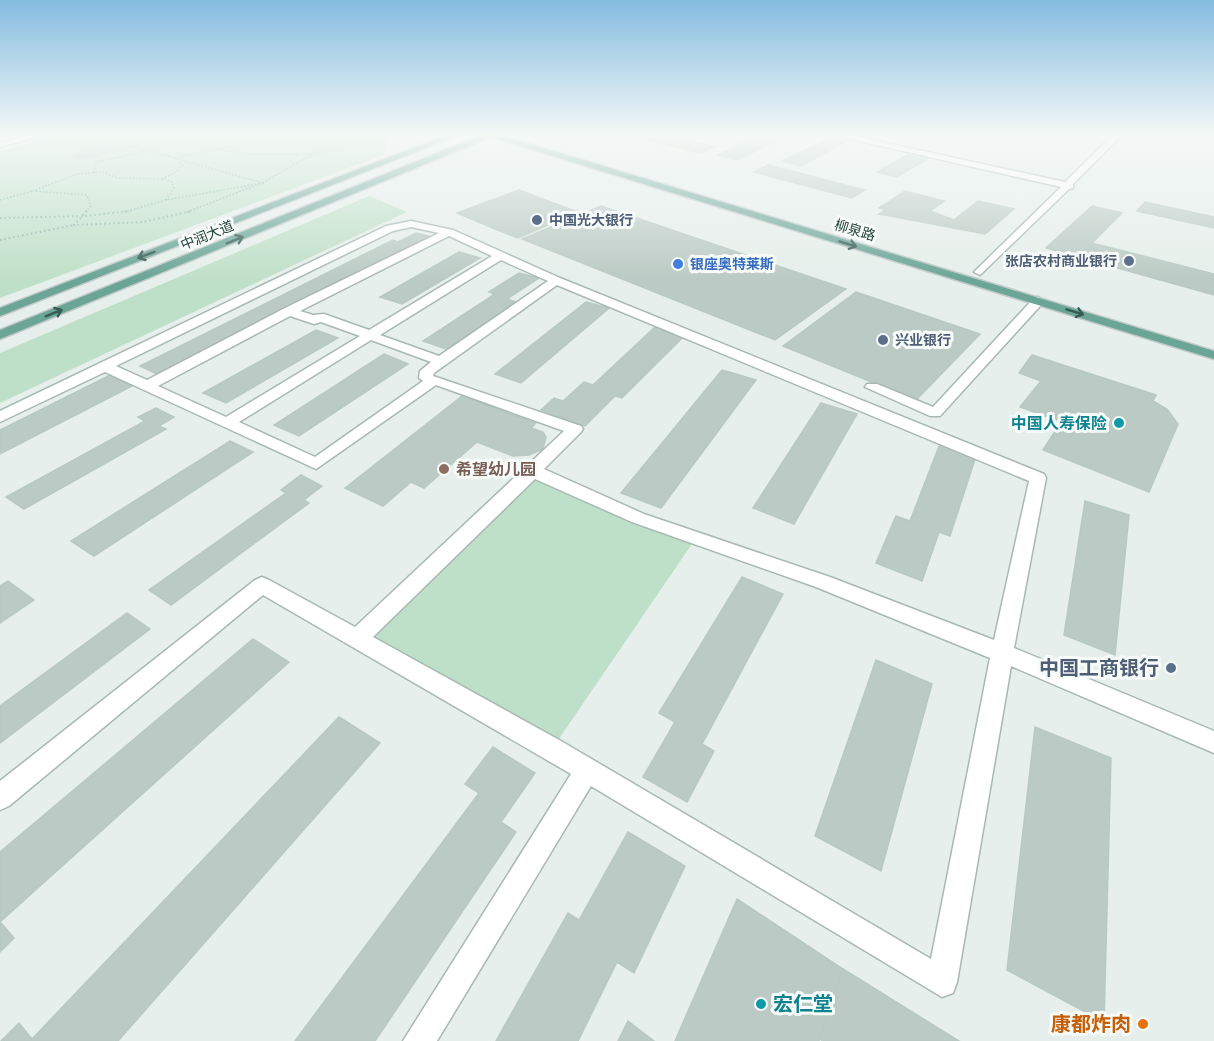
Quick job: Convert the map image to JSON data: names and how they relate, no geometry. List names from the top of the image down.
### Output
{
  "streets": {
    "main road": ["柳泉路", "中润大道"]
  },
  "places": [
    "中国光大银行",
    "张店农村商业银行",
    "银座奥特莱斯",
    "兴业银行",
    "中国人寿保险",
    "希望幼儿园",
    "中国工商银行",
    "宏仁堂",
    "康都炸肉"
  ]
}
